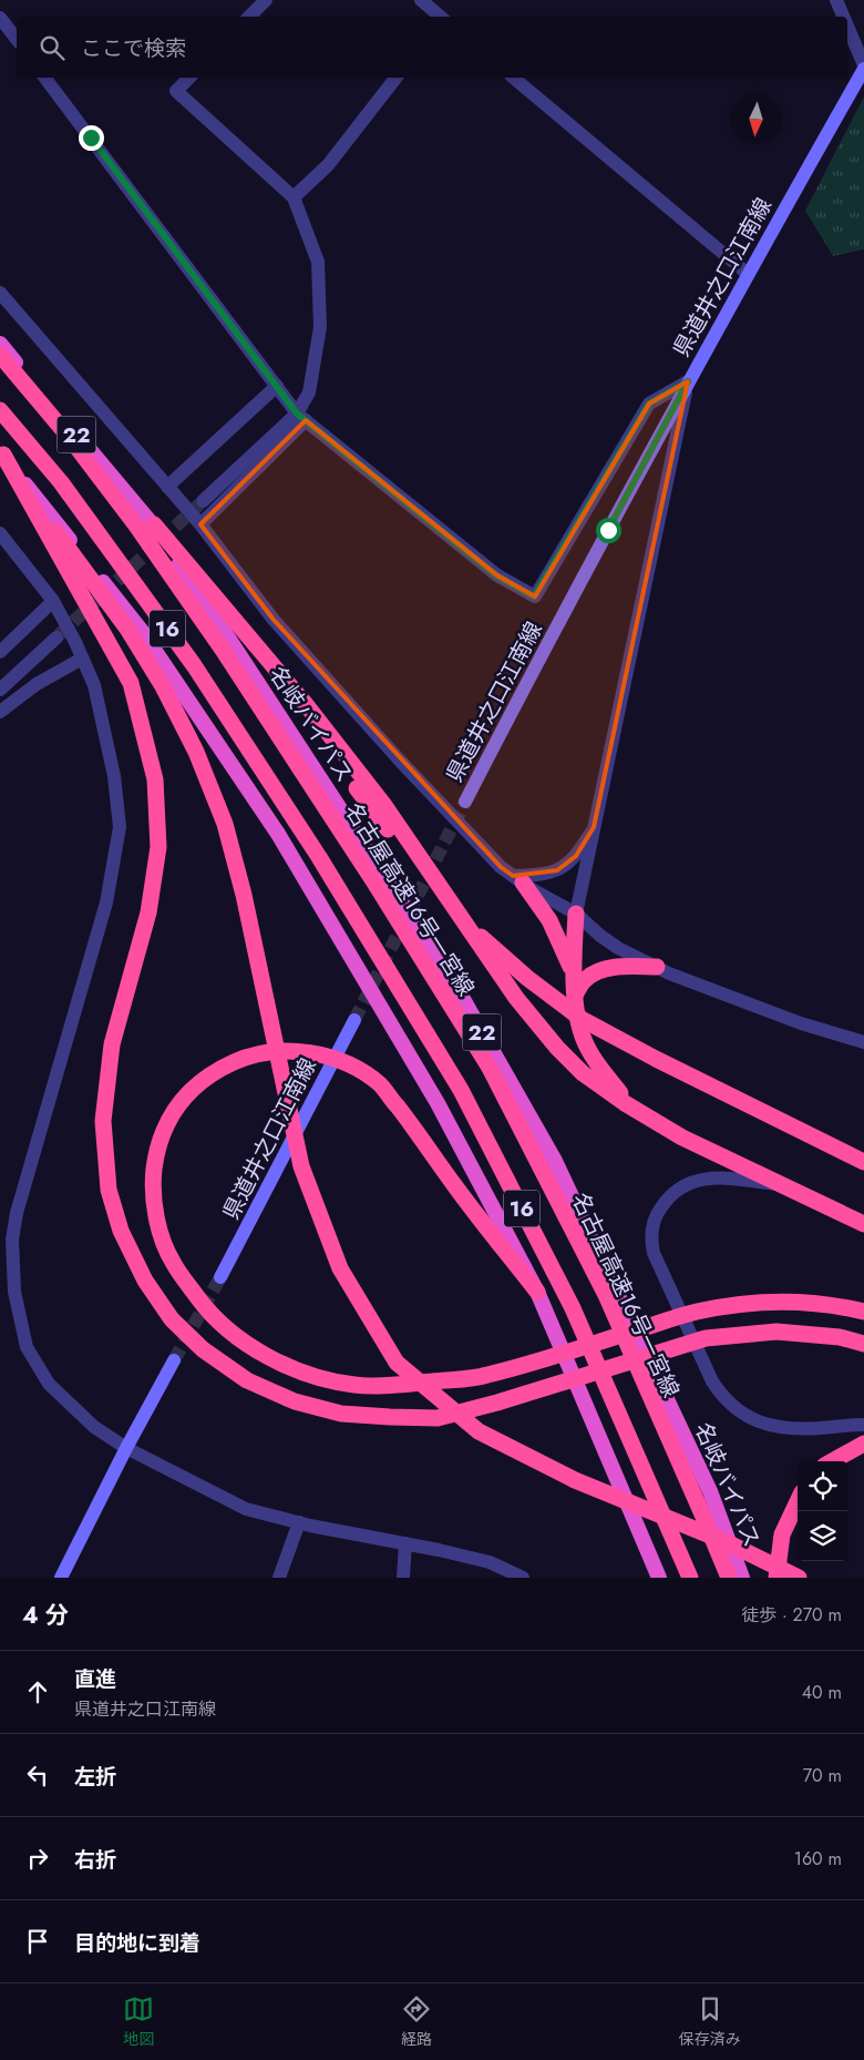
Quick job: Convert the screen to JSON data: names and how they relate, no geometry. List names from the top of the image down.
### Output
{
  "streets": {
    "highway": [
      "22",
      "16",
      "名岐バイパス",
      "名古屋高速16号一宮線"
    ],
    "main road": ["県道井之口江南線"]
  },
  "north": "bottom",
  "page": {
    "search": "ここで検索",
    "heading": ["4 分", "徒歩 · 270 m"],
    "list": [
      ["直進", "県道井之口江南線", "40 m"],
      ["左折", "70 m"],
      ["右折", "160 m"],
      "目的地に到着"
    ],
    "nav": ["地図", "経路", "保存済み"]
  }
}
